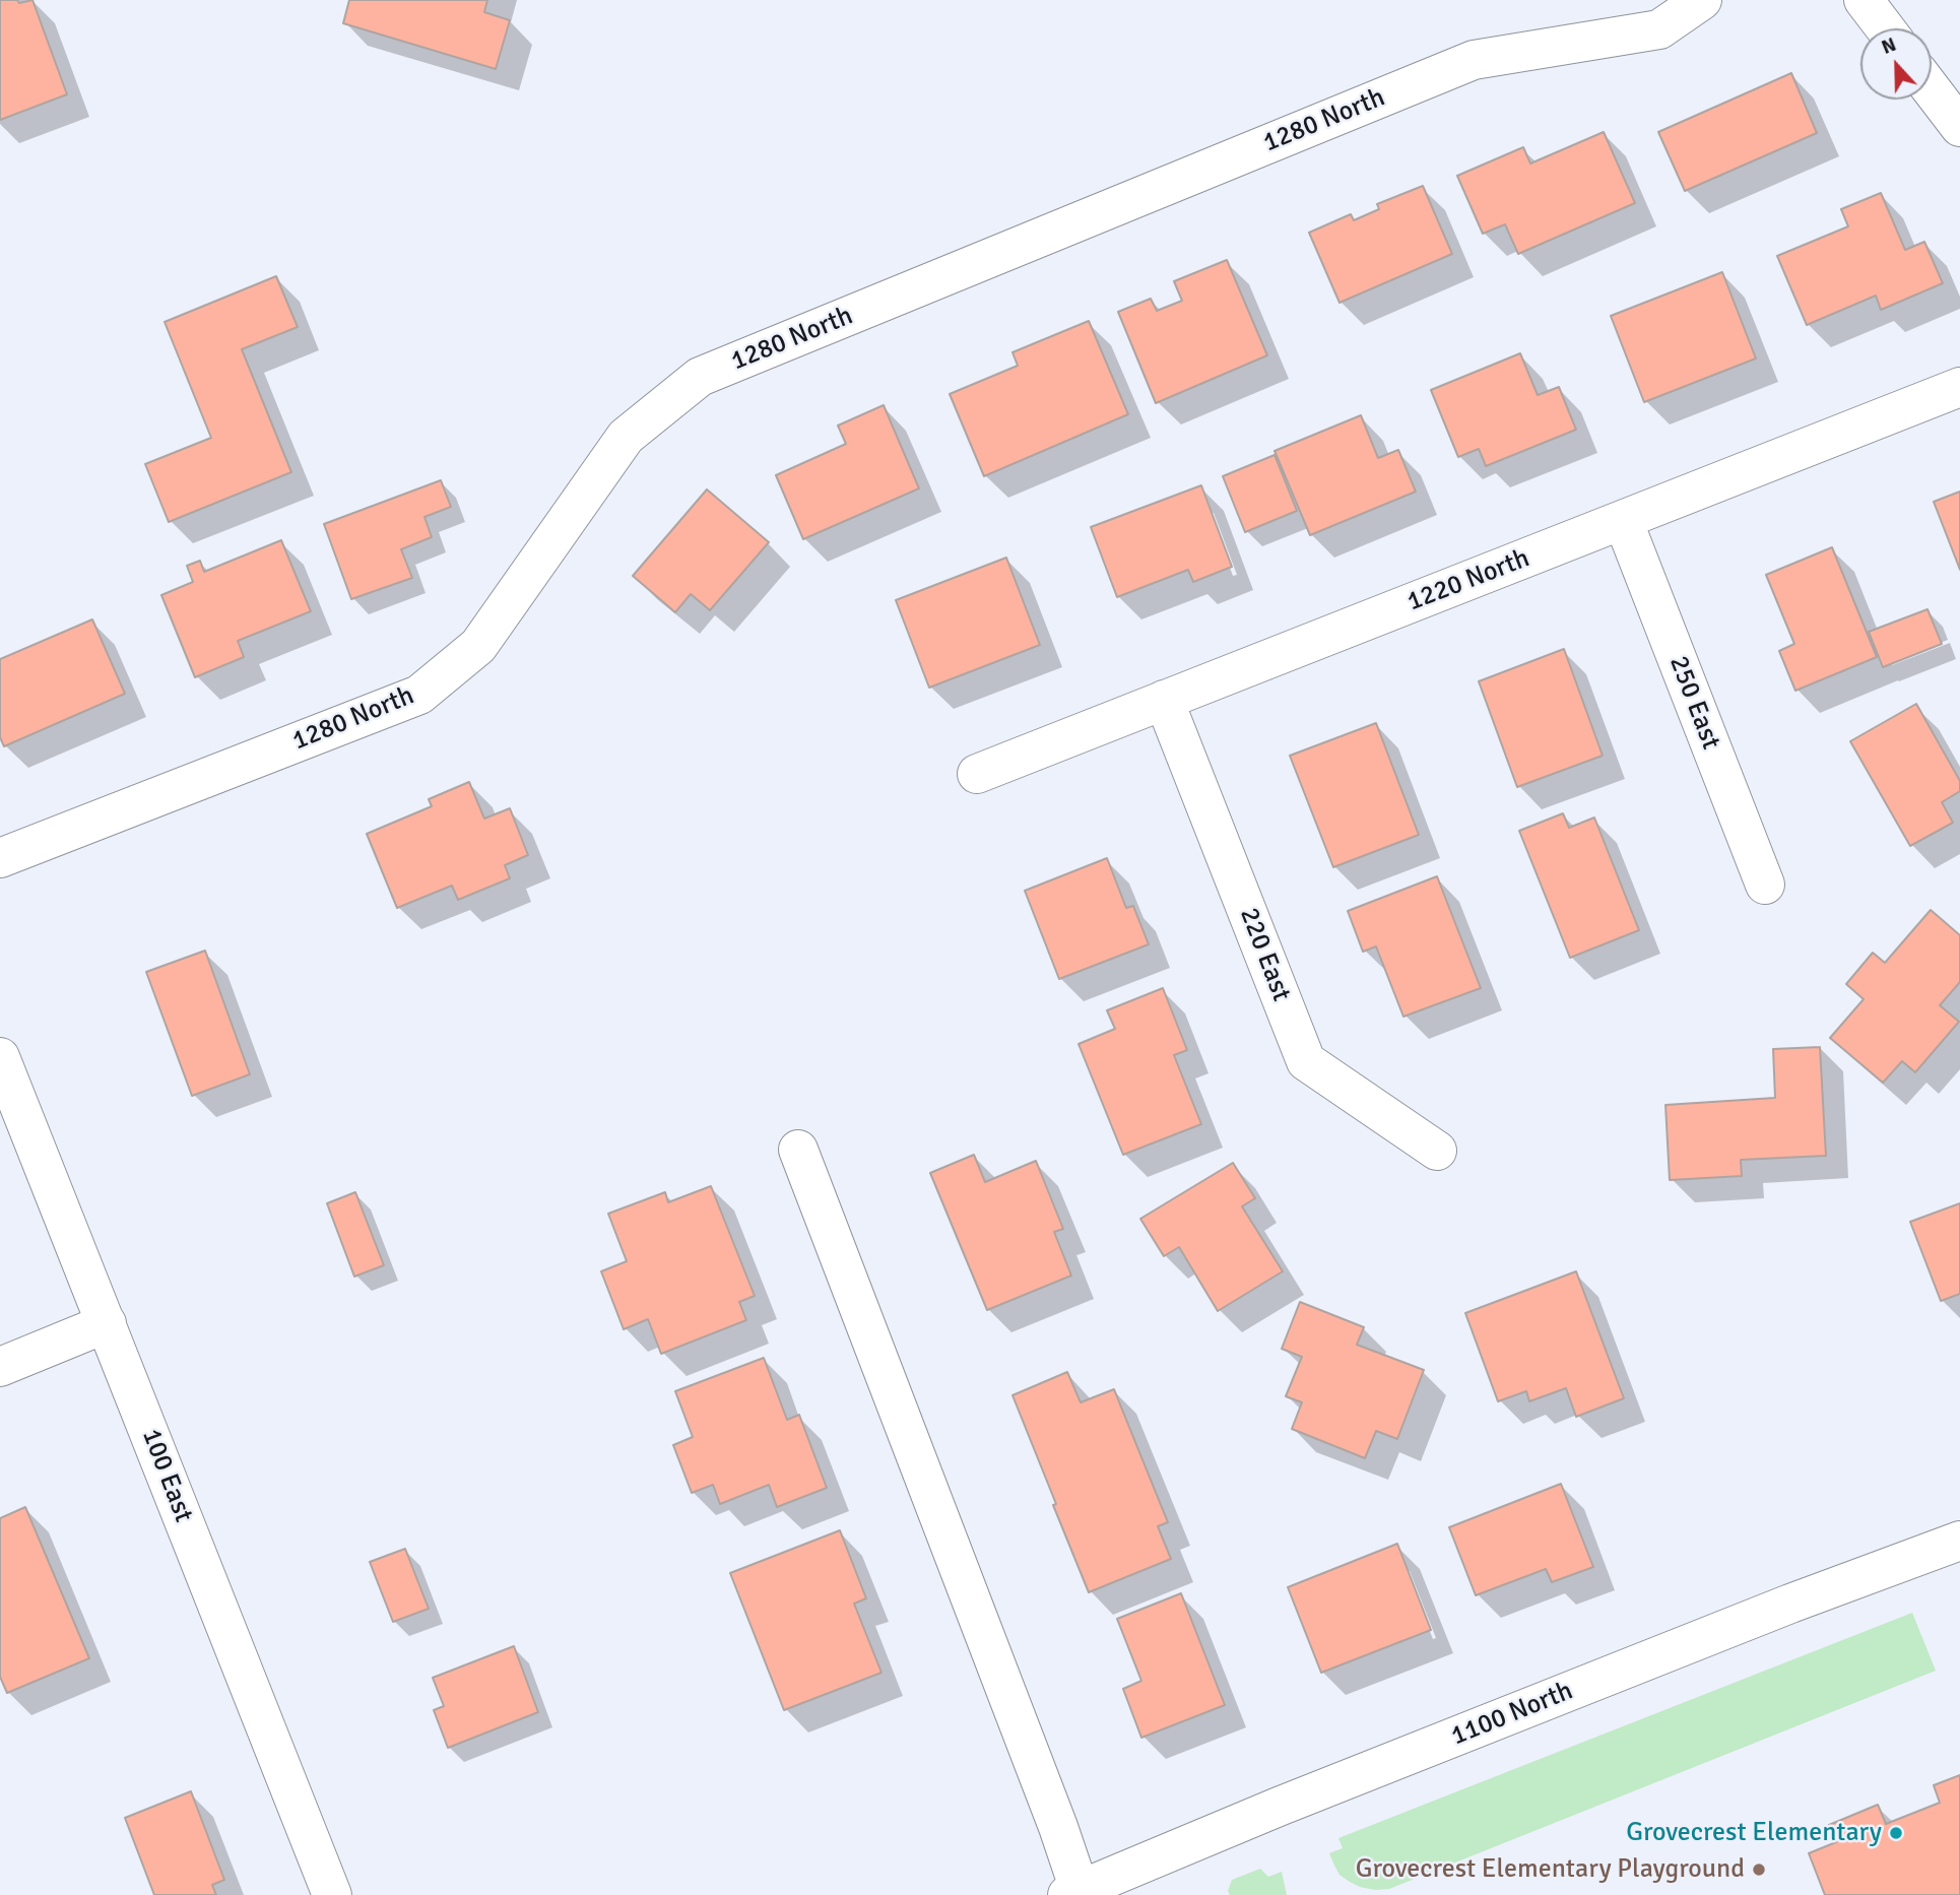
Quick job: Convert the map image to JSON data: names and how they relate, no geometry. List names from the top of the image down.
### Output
{
  "streets": {
    "street": [
      "1280 North",
      "1220 North",
      "250 East",
      "220 East",
      "100 East",
      "1100 North"
    ]
  },
  "crossings": [
    ["1220 North", "250 East"],
    ["1220 North", "220 East"]
  ],
  "places": ["Grovecrest Elementary", "Grovecrest Elementary Playground"],
  "north": "top"
}
